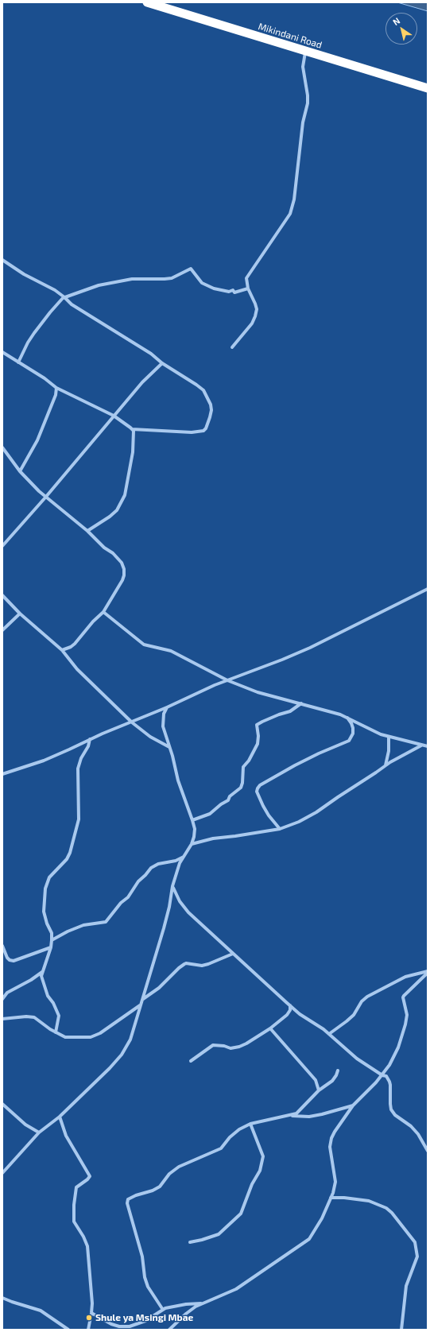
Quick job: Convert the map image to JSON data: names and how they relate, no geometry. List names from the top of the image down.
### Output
{
  "streets": {
    "highway": ["Mikindani Road"]
  },
  "places": ["Shule ya Msingi Mbae"],
  "north": "top left"
}
